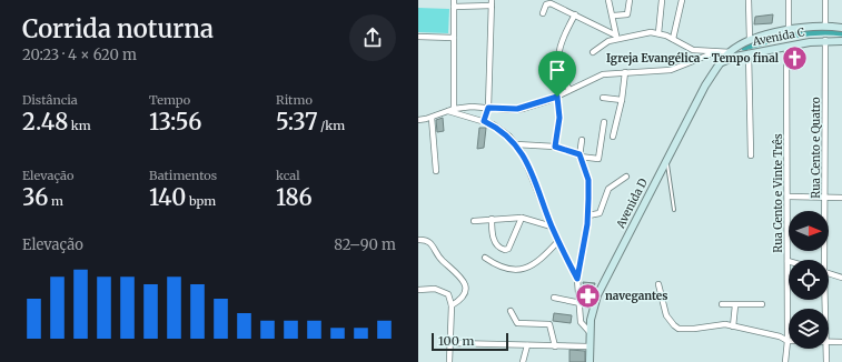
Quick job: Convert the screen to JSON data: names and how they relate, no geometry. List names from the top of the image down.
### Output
{
  "streets": {
    "main road": ["Avenida C", "Avenida D"],
    "street": ["Rua Cento e Quatro", "Rua Cento e Vinte Três"]
  },
  "crossings": [
    ["Avenida C", "Rua Cento e Quatro"],
    ["Avenida C", "Rua Cento e Vinte Três"],
    ["Avenida C", "Avenida D"]
  ],
  "places": {
    "church": ["Igreja Evangélica - Tempo final"],
    "pharmacy": ["navegantes"]
  },
  "scale_bar": "100 m",
  "north": "right",
  "page": {
    "heading": ["Corrida noturna", "20:23 · 4 × 620 m"],
    "stats": [
      ["Distância", "2.48 km"],
      ["Tempo", "13:56"],
      ["Ritmo", "5:37 /km"],
      ["Elevação", "36 m"],
      ["Batimentos", "140 bpm"],
      ["kcal", "186"]
    ],
    "chart": ["Elevação", "82–90 m"],
    "scale": "100 m"
  }
}
